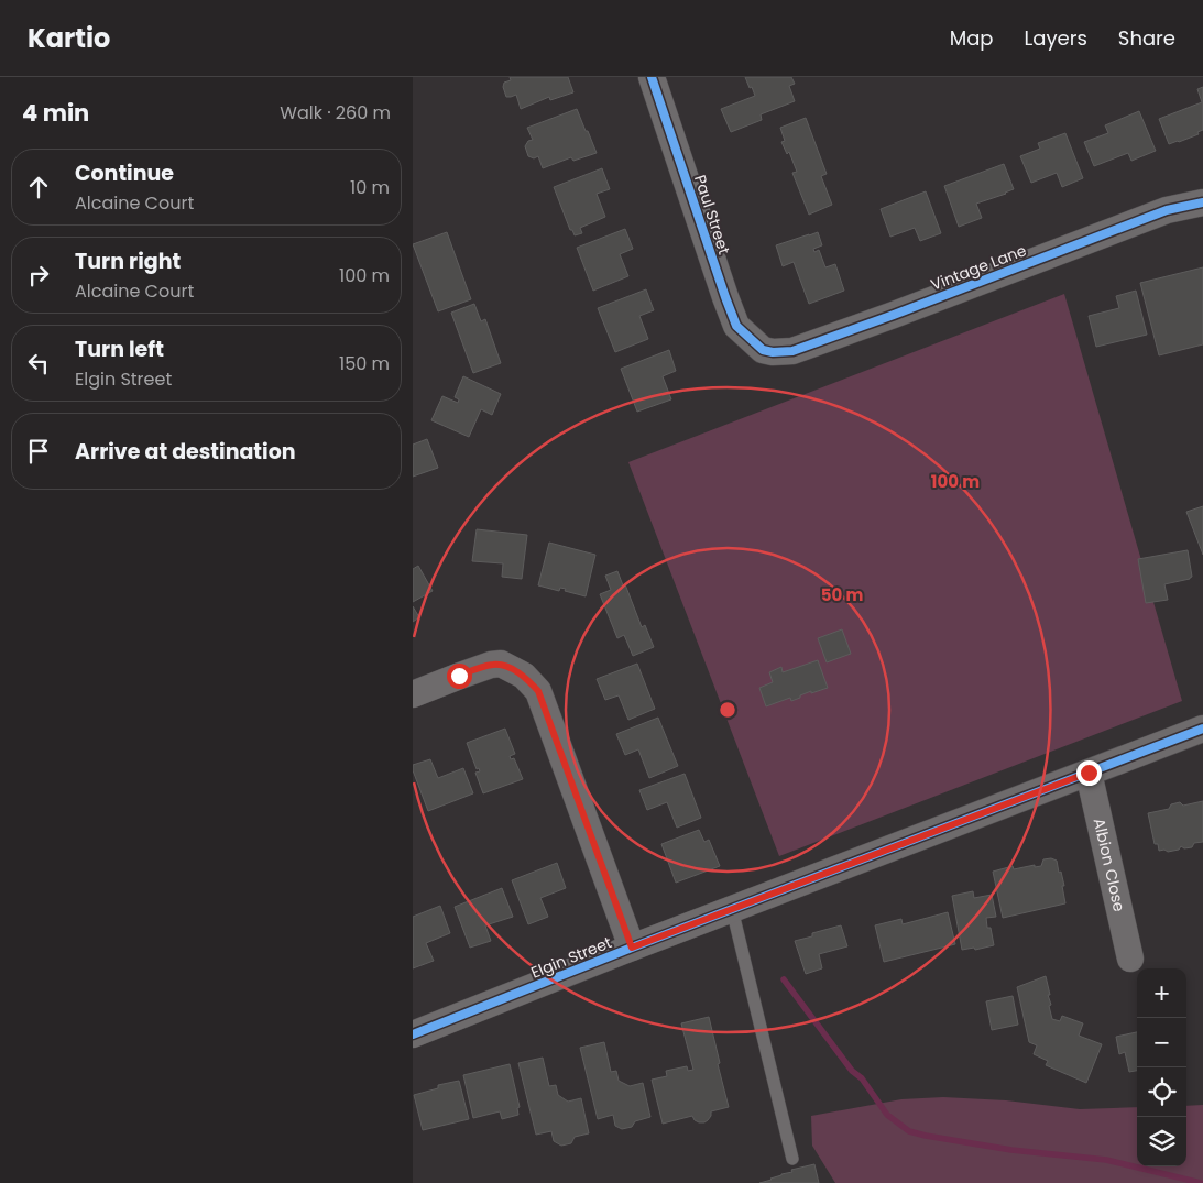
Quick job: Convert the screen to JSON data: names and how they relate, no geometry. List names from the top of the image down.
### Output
{
  "streets": {
    "street": [
      "Paul Street",
      "Vintage Lane",
      "Albion Close",
      "Elgin Street"
    ]
  },
  "crossings": [
    ["Paul Street", "Vintage Lane"],
    ["Albion Close", "Elgin Street"]
  ],
  "page": {
    "header": "Kartio",
    "nav": ["Map", "Layers", "Share"],
    "heading": ["4 min", "Walk · 260 m"],
    "list": [
      ["Continue", "Alcaine Court", "10 m"],
      ["Turn right", "Alcaine Court", "100 m"],
      ["Turn left", "Elgin Street", "150 m"],
      "Arrive at destination"
    ],
    "map_buttons": ["+", "−"]
  },
  "rings": ["100 m", "50 m"]
}
